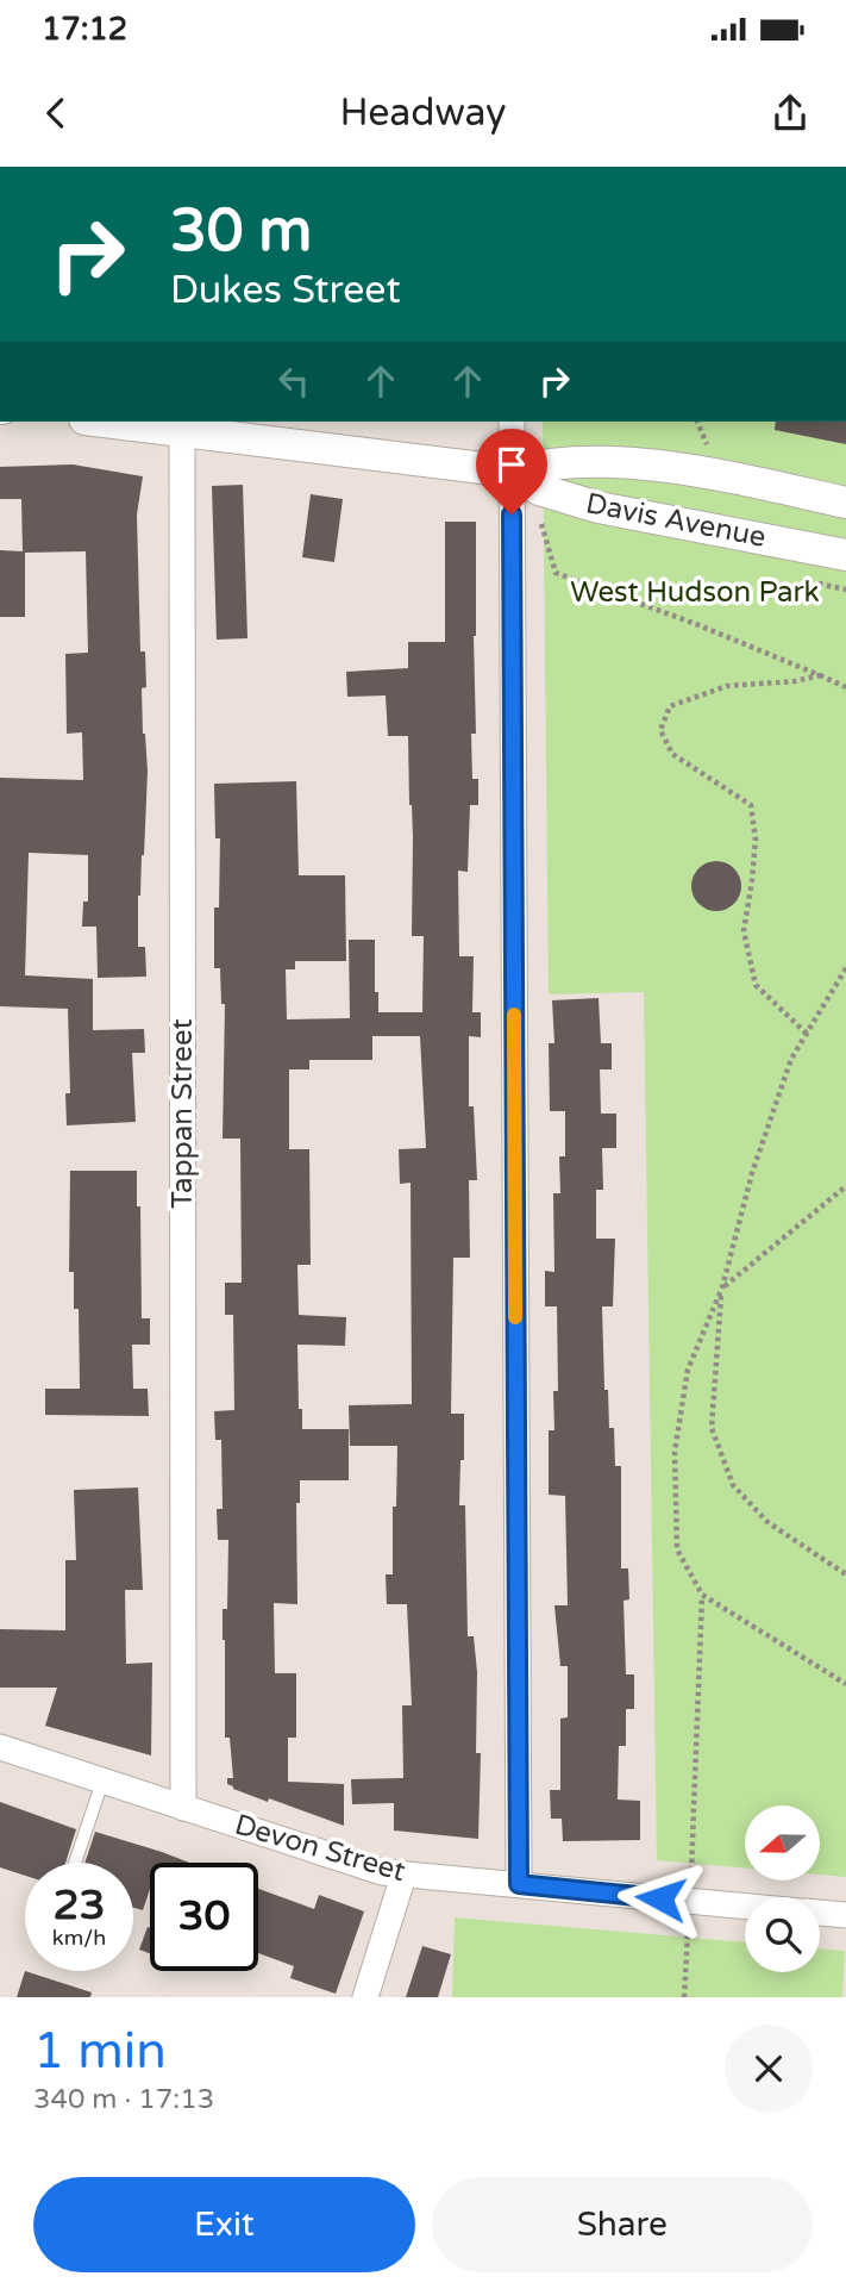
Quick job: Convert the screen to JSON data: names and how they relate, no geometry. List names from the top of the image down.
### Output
{
  "streets": {
    "street": ["Davis Avenue", "Tappan Street", "Devon Street"]
  },
  "crossings": [
    ["Davis Avenue", "Tappan Street"],
    ["Tappan Street", "Devon Street"]
  ],
  "parks": ["West Hudson Park"],
  "north": "left",
  "page": {
    "status": "17:12",
    "header": "Headway",
    "turn": ["30 m", "Dukes Street"],
    "speed": "23 km/h",
    "limit": "30",
    "heading": ["1 min", "340 m · 17:13"],
    "buttons": ["Exit", "Share"]
  }
}
